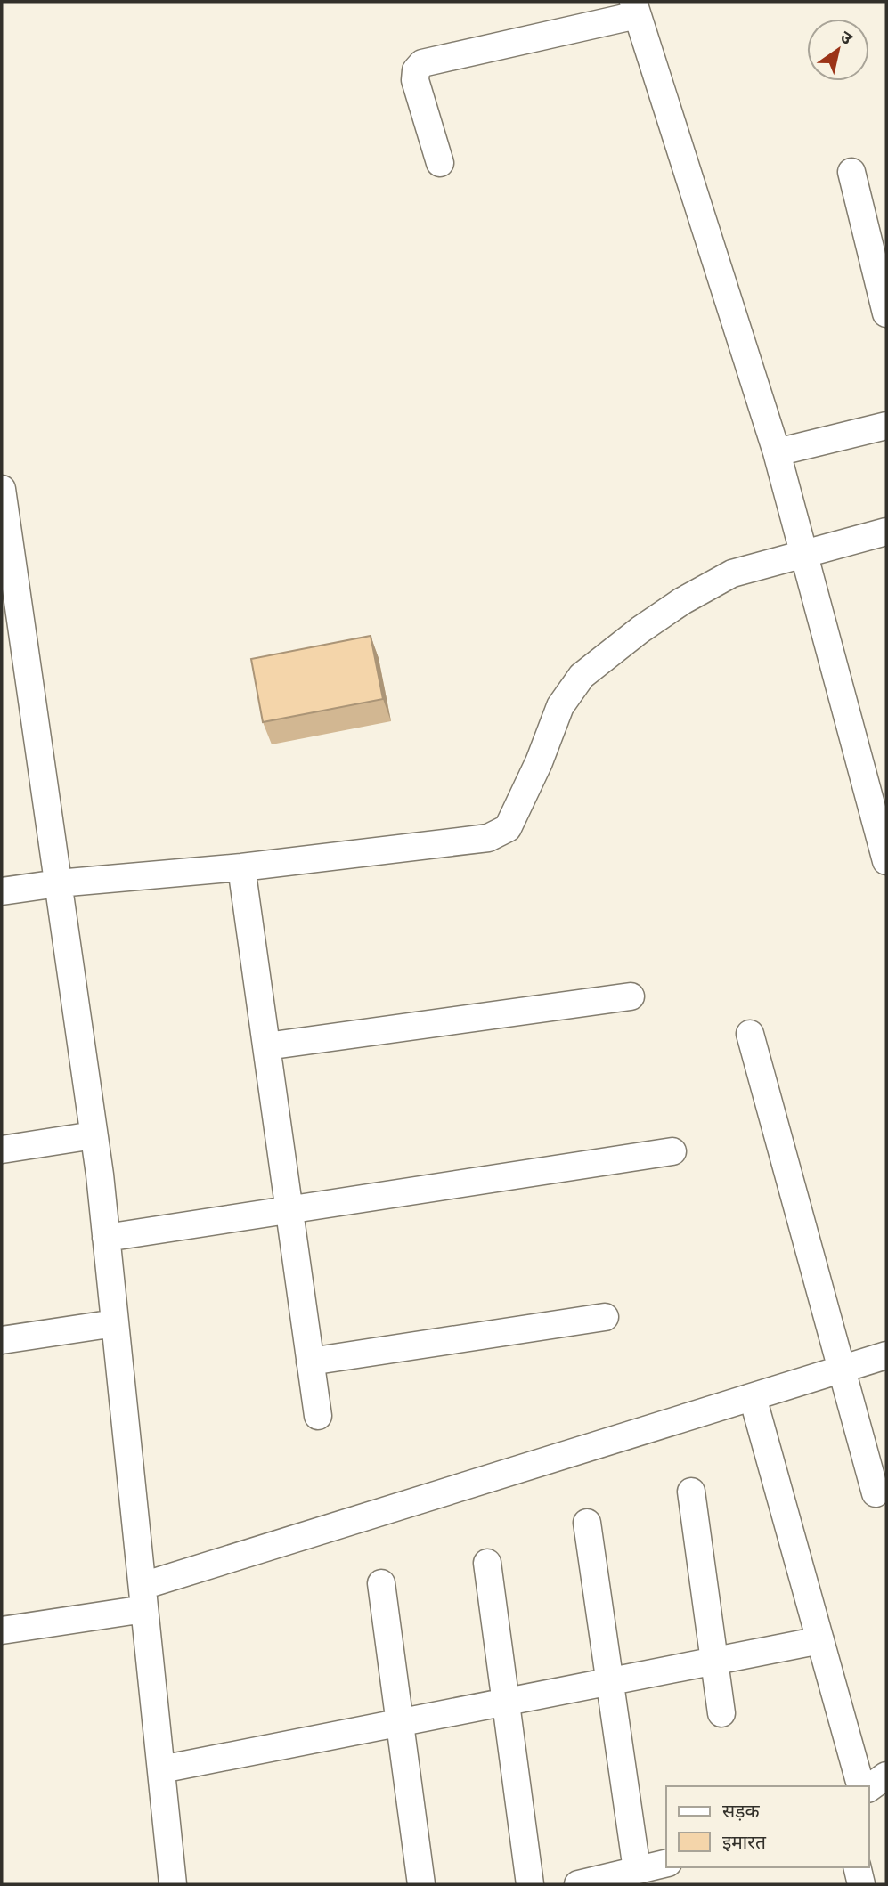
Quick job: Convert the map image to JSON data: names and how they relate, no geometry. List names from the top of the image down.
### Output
{
  "legend": ["सड़क", "इमारत"],
  "north": "top right"
}
